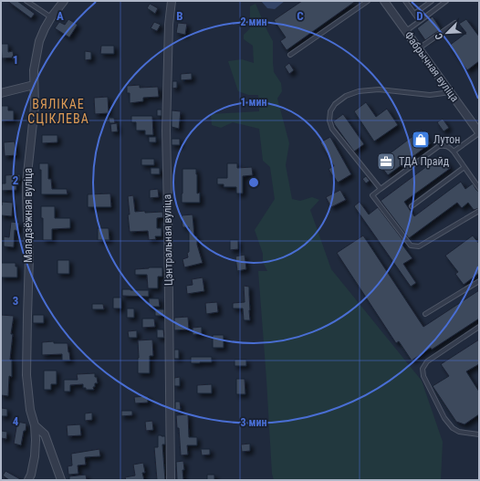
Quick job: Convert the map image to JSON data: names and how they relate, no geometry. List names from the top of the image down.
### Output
{
  "streets": {
    "street": ["Фабрычная вуліца", "Маладзёжная вуліца", "Цэнтральная вуліца"]
  },
  "districts": ["ВЯЛІКАЕ СЦІКЛЕВА"],
  "places": {
    "shop": ["Лутон"],
    "office": ["ТДА Прайд"]
  },
  "north": "bottom left",
  "grid": {
    "columns": [
      "A",
      "B",
      "C",
      "D"
    ],
    "rows": [
      "1",
      "2",
      "3",
      "4"
    ]
  },
  "rings": ["2 мин", "1 мин", "3 мин"]
}
